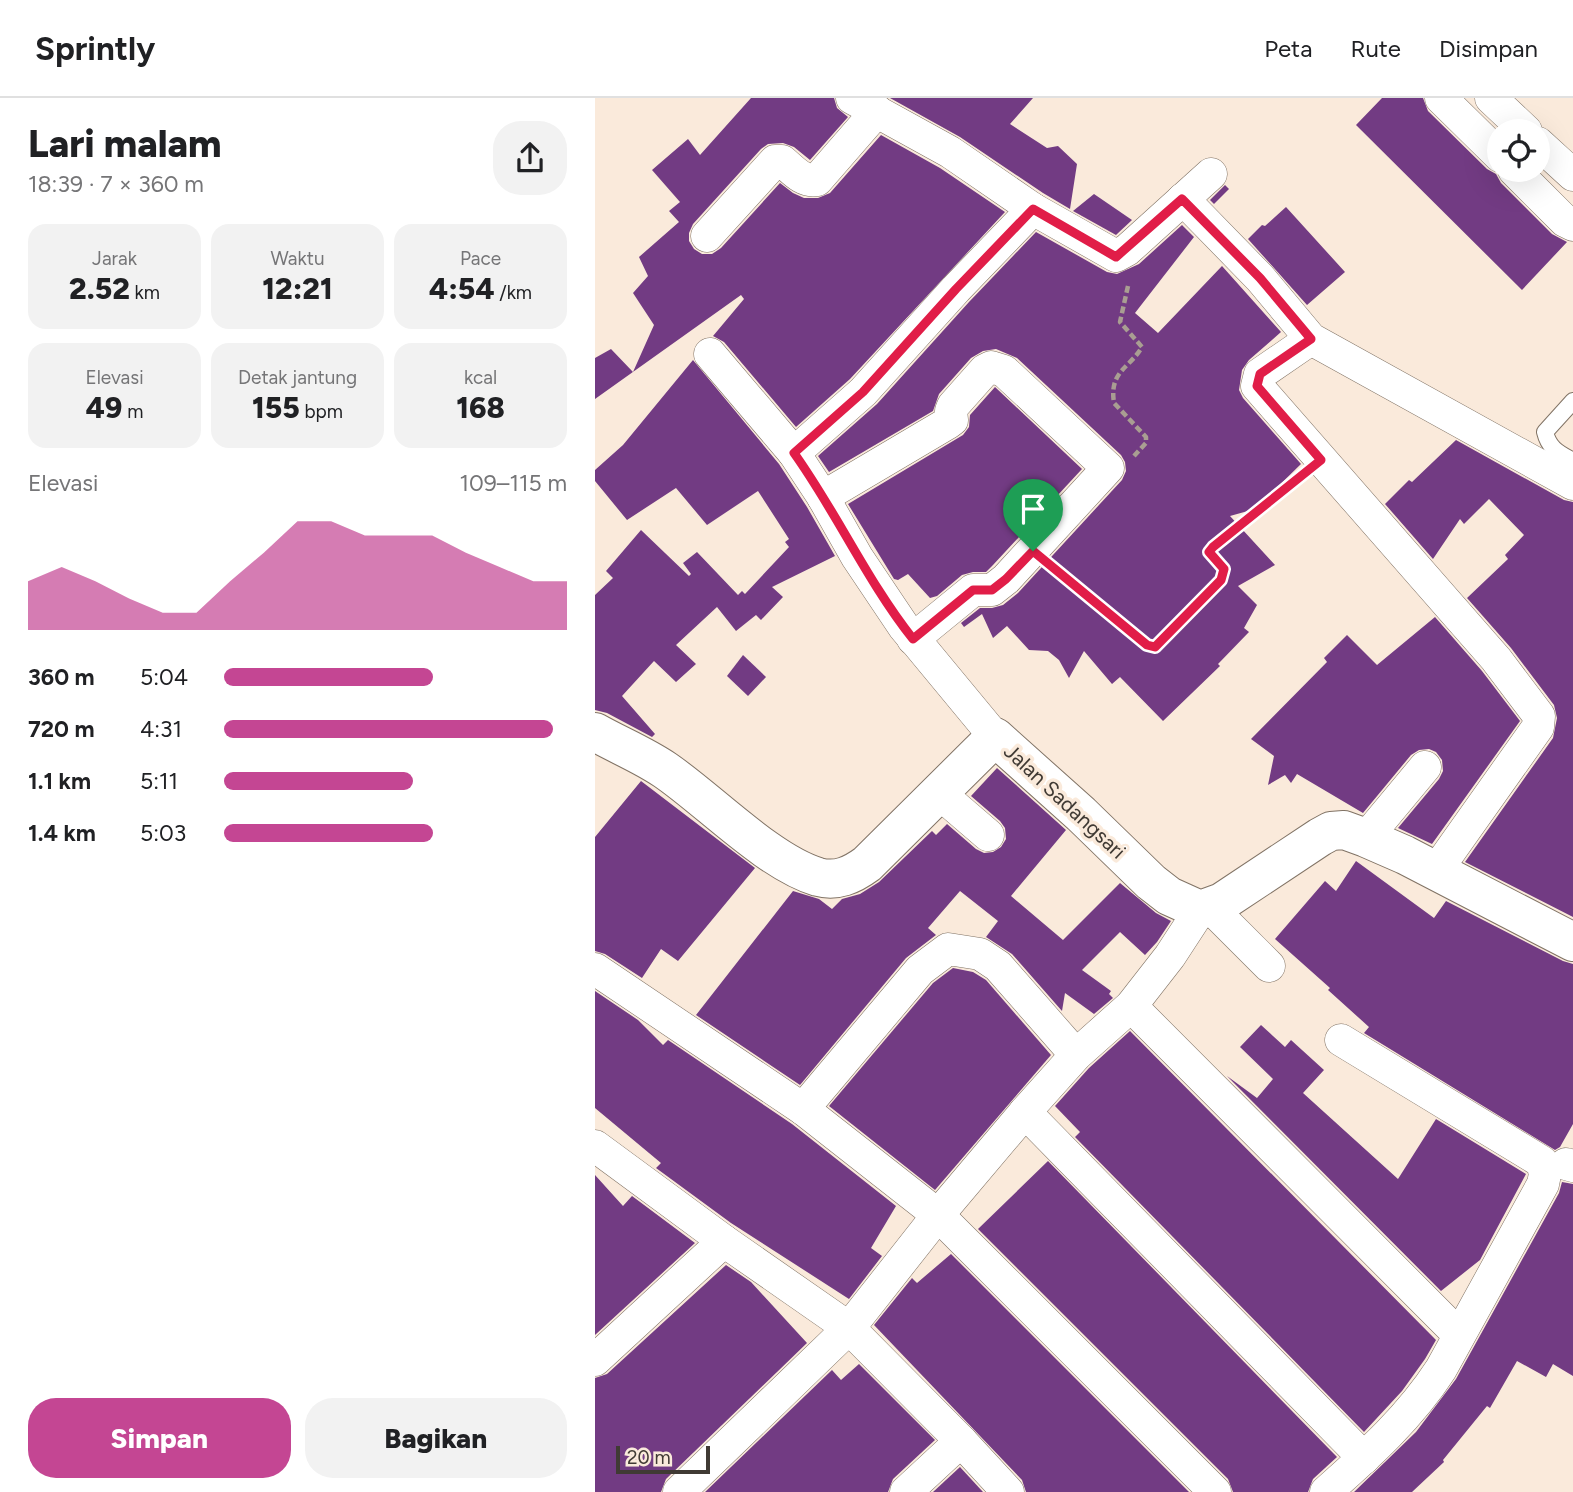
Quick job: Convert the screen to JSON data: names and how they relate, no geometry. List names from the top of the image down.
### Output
{
  "streets": {
    "street": ["Jalan Sadangsari"]
  },
  "scale_bar": "20 m",
  "page": {
    "header": "Sprintly",
    "nav": ["Peta", "Rute", "Disimpan"],
    "heading": ["Lari malam", "18:39 · 7 × 360 m"],
    "stats": [
      ["Jarak", "2.52 km"],
      ["Waktu", "12:21"],
      ["Pace", "4:54 /km"],
      ["Elevasi", "49 m"],
      ["Detak jantung", "155 bpm"],
      ["kcal", "168"]
    ],
    "chart": ["Elevasi", "109–115 m"],
    "list": [
      {
        "name": "360 m",
        "note": "5:04"
      },
      {
        "name": "720 m",
        "note": "4:31"
      },
      {
        "name": "1.1 km",
        "note": "5:11"
      },
      {
        "name": "1.4 km",
        "note": "5:03"
      }
    ],
    "buttons": ["Simpan", "Bagikan"],
    "scale": "20 m"
  }
}
